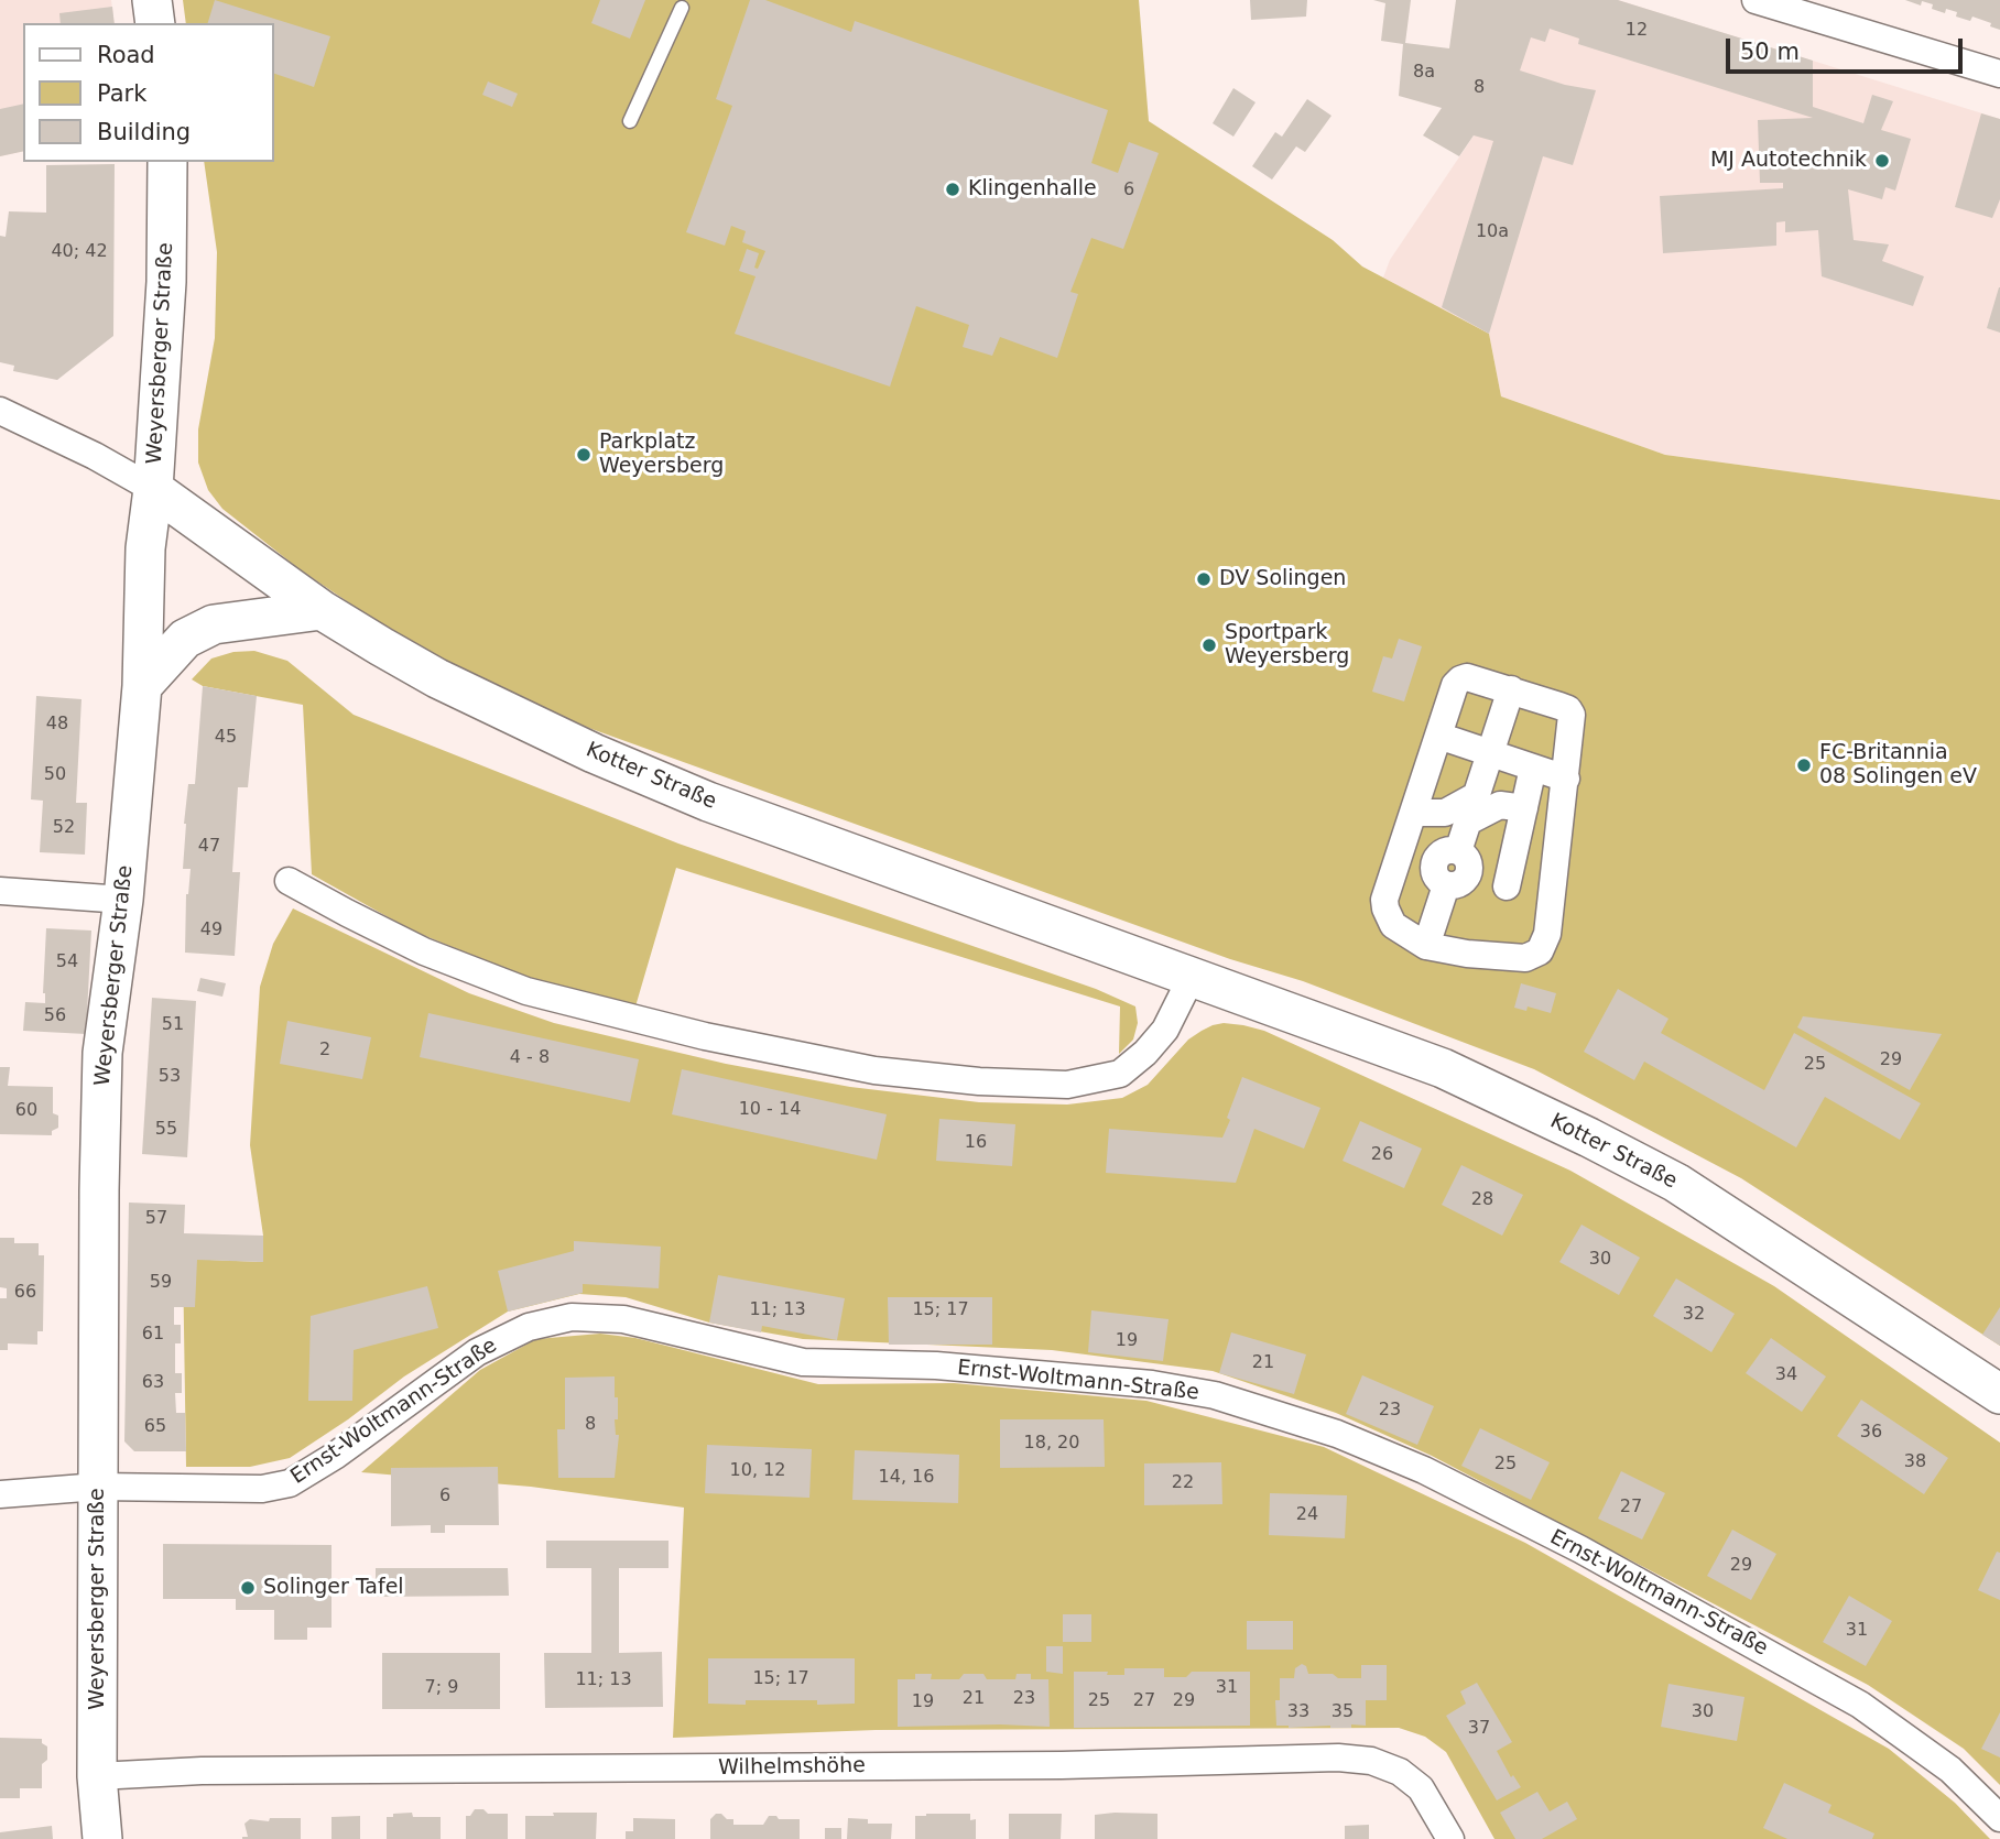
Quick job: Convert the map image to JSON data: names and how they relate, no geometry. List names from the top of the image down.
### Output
{
  "streets": {
    "street": [
      "Weyersberger Straße",
      "Kotter Straße",
      "Ernst-Woltmann-Straße",
      "Wilhelmshöhe"
    ]
  },
  "crossings": [
    ["Weyersberger Straße", "Kotter Straße"],
    ["Weyersberger Straße", "Ernst-Woltmann-Straße"],
    ["Weyersberger Straße", "Wilhelmshöhe"]
  ],
  "places": [
    "MJ Autotechnik",
    "Klingenhalle",
    "Parkplatz Weyersberg",
    "DV Solingen",
    "Sportpark Weyersberg",
    "FC-Britannia 08 Solingen eV",
    "Solinger Tafel"
  ],
  "house_numbers": [
    "12",
    "8a",
    "8",
    "6",
    "10a",
    "40; 42",
    "48",
    "45",
    "50",
    "52",
    "47",
    "49",
    "54",
    "56",
    "51",
    "2",
    "4 - 8",
    "29",
    "25",
    "53",
    "10 - 14",
    "60",
    "55",
    "16",
    "26",
    "28",
    "57",
    "30",
    "59",
    "66",
    "11; 13",
    "15; 17",
    "32",
    "61",
    "19",
    "21",
    "34",
    "63",
    "23",
    "8",
    "65",
    "36",
    "18, 20",
    "38",
    "25",
    "10, 12",
    "14, 16",
    "22",
    "6",
    "27",
    "24",
    "29",
    "31",
    "15; 17",
    "11; 13",
    "7; 9",
    "31",
    "21",
    "23",
    "25",
    "27",
    "29",
    "19",
    "33",
    "35",
    "30",
    "37"
  ],
  "legend": ["Road", "Park", "Building"],
  "scale_bar": "50 m"
}
